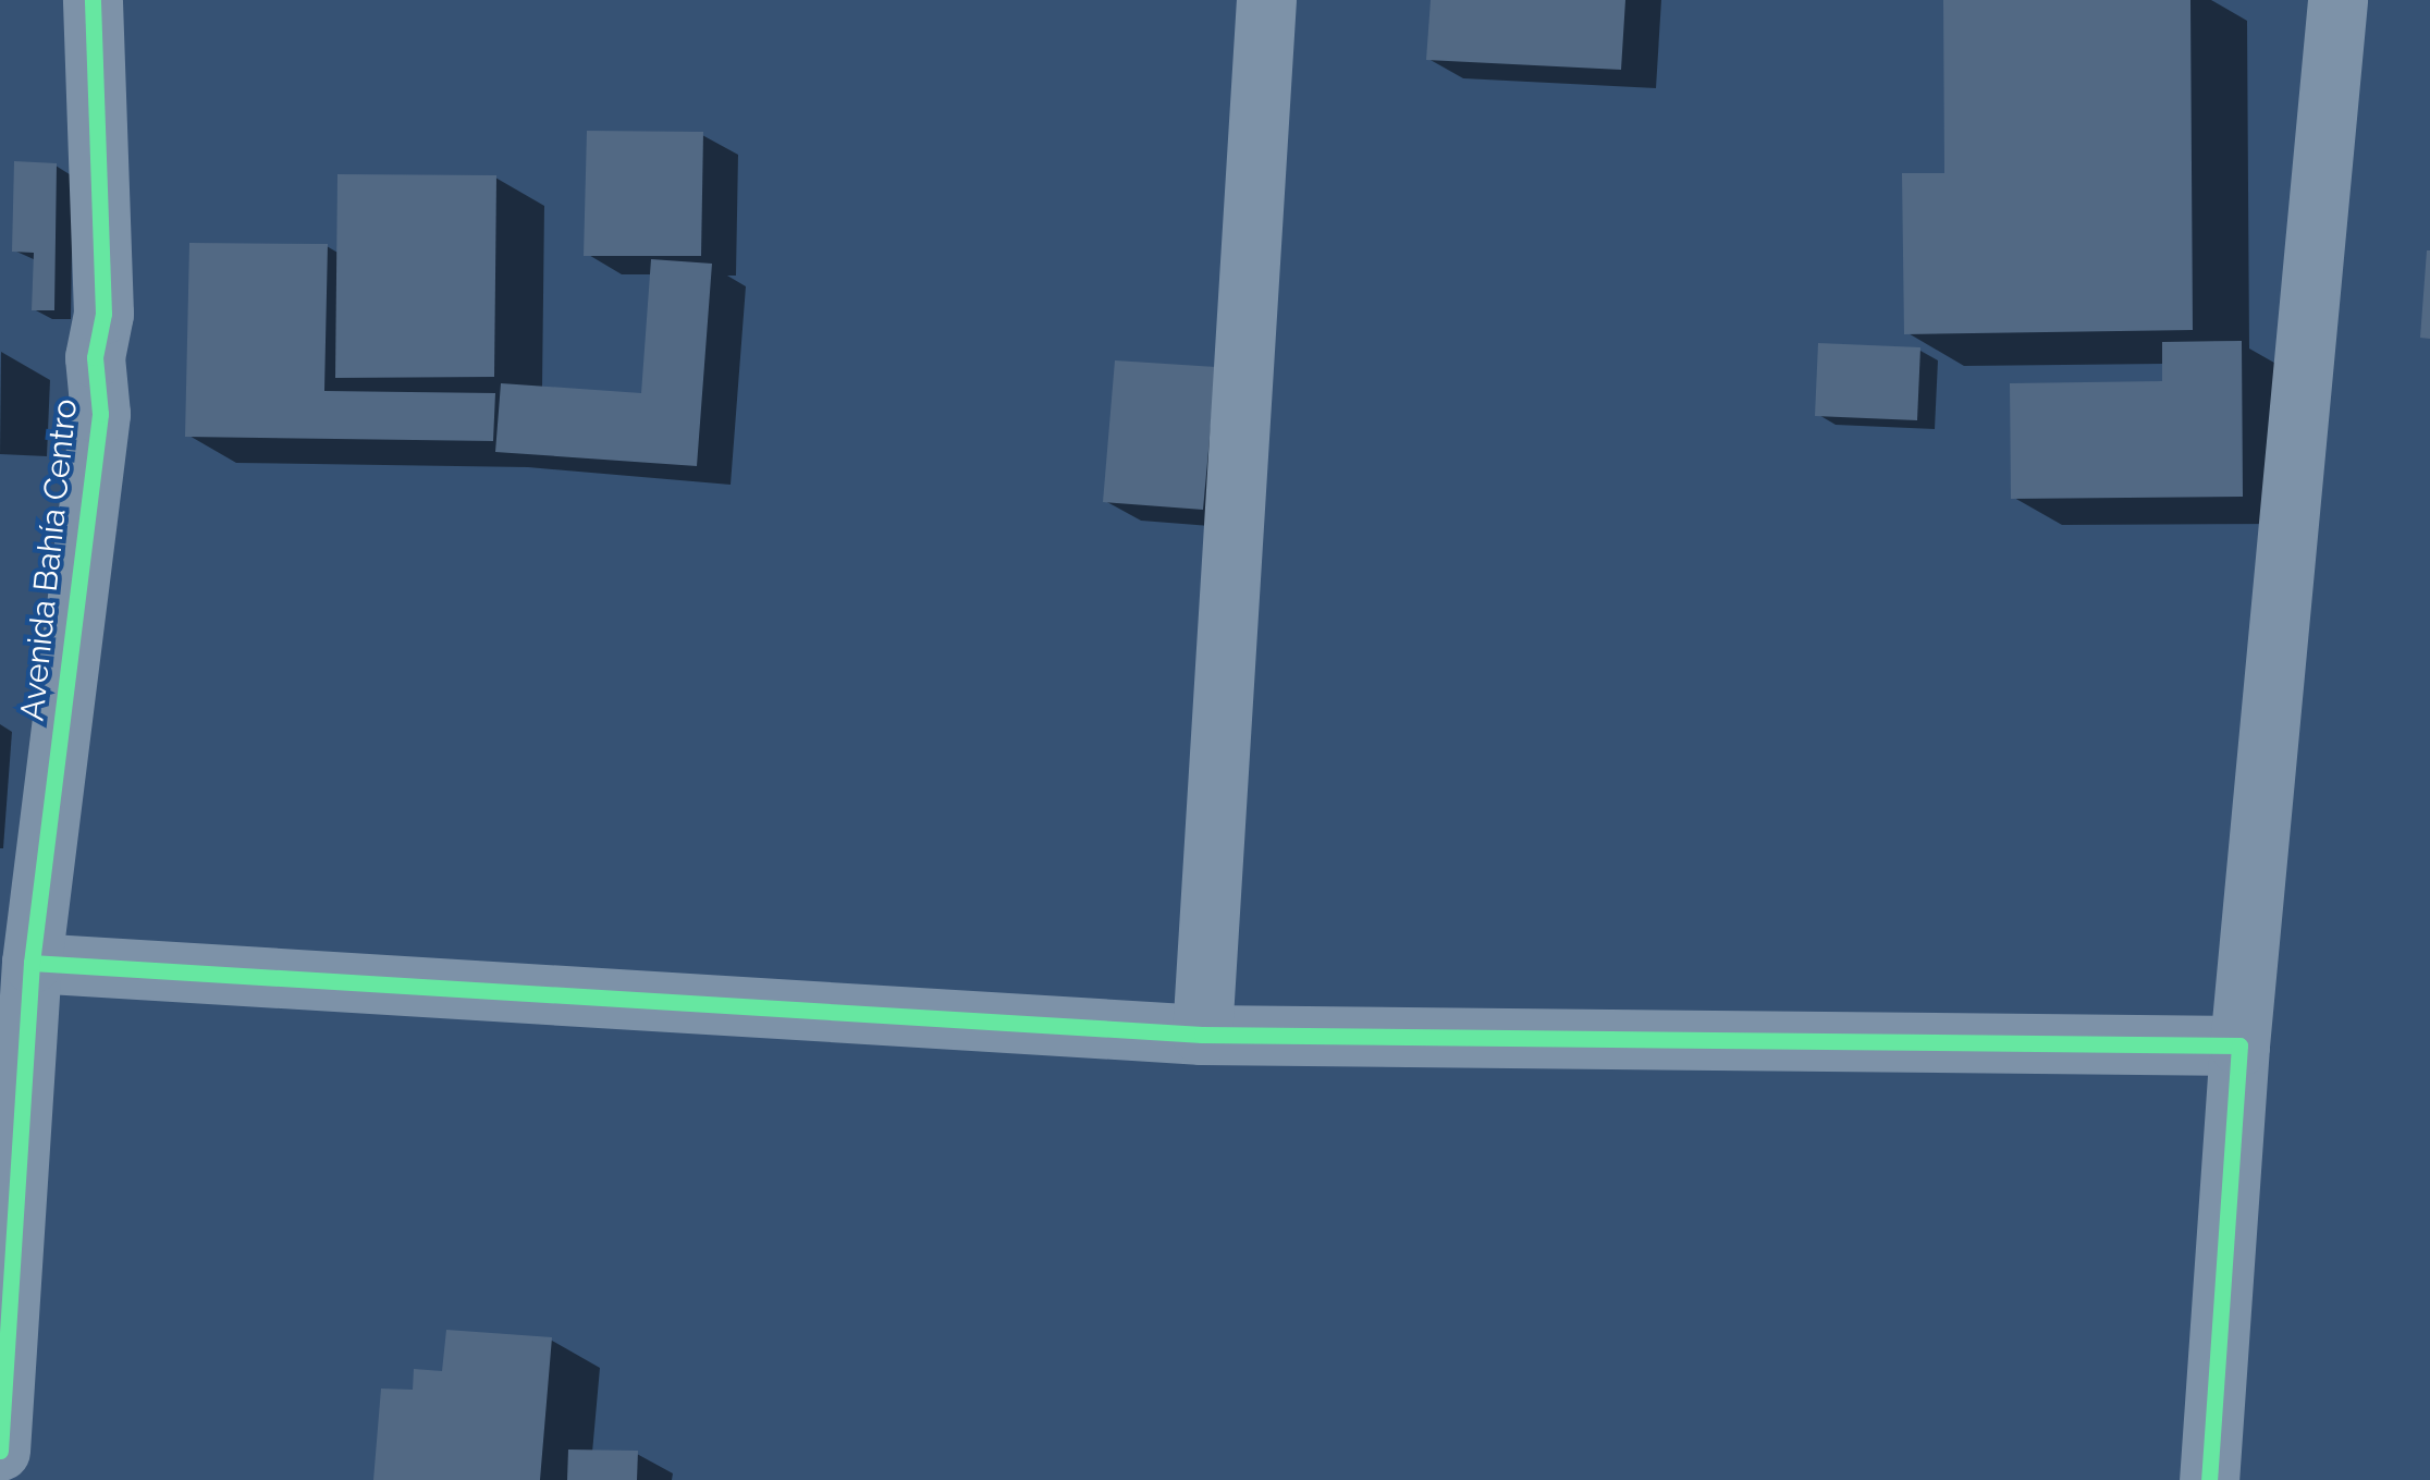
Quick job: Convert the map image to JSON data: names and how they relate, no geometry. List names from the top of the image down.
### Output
{
  "streets": {
    "street": ["Avenida Bahía Centro"]
  }
}
